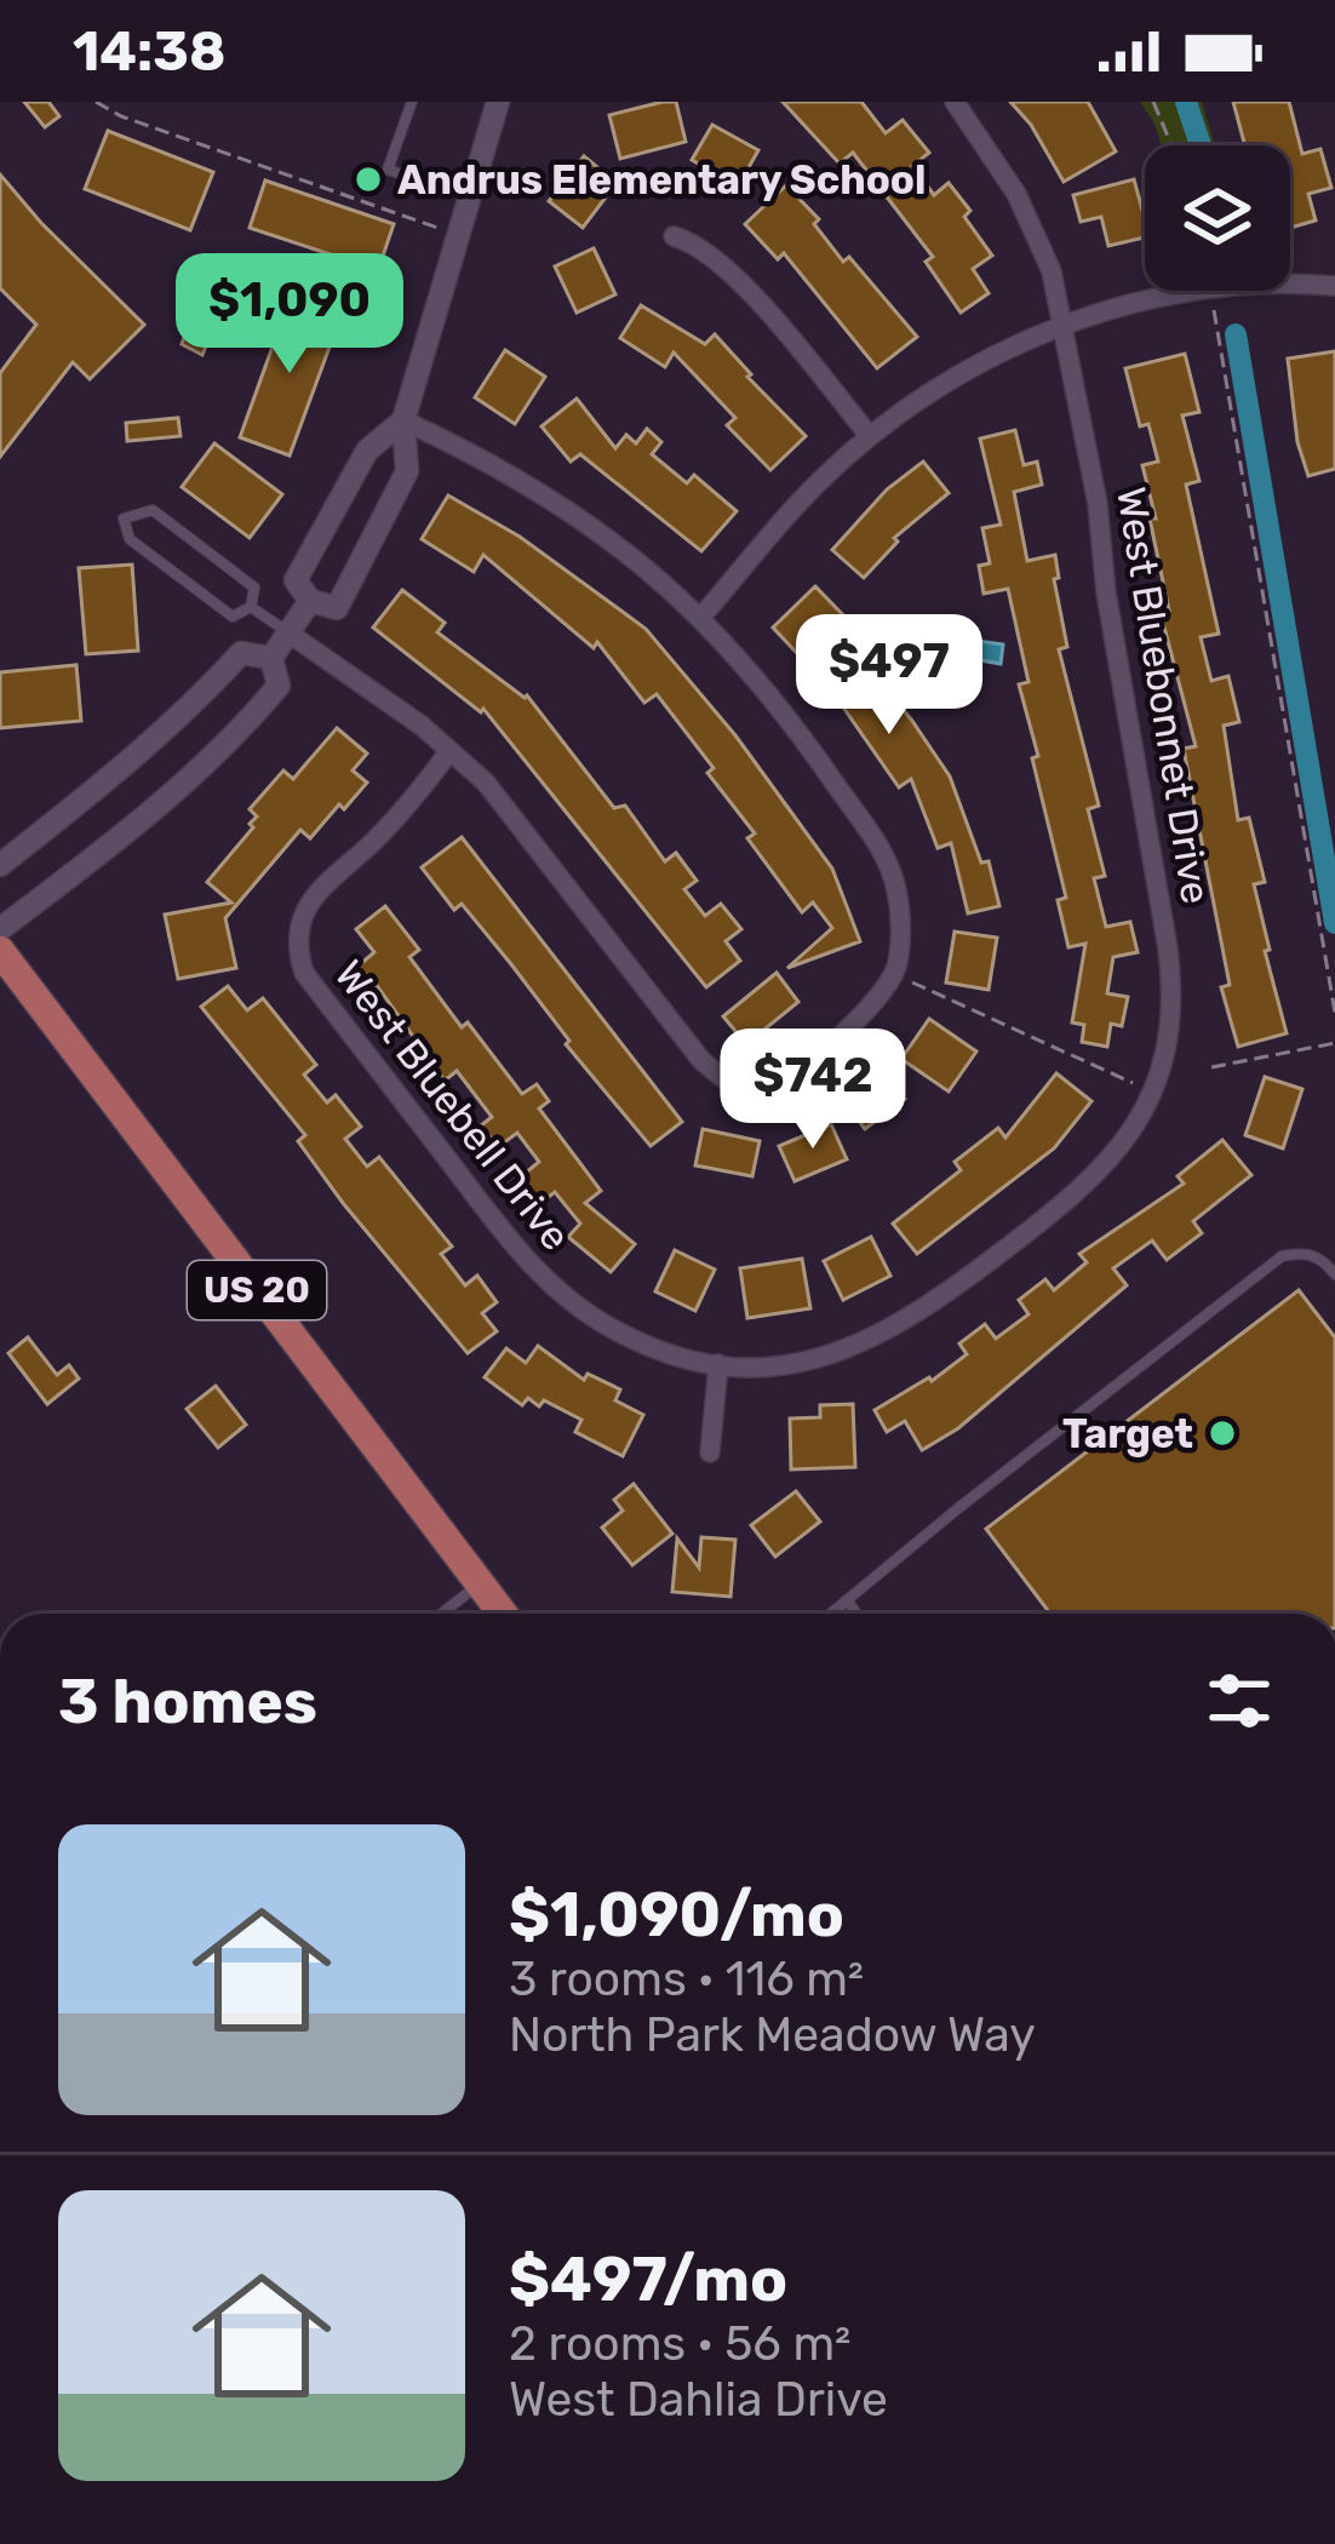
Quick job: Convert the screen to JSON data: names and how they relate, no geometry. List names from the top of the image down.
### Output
{
  "streets": {
    "main road": ["US 20"],
    "street": ["West Bluebonnet Drive", "West Bluebell Drive"]
  },
  "crossings": [
    ["West Bluebonnet Drive", "West Bluebell Drive"]
  ],
  "places": ["Andrus Elementary School", "Target"],
  "page": {
    "status": "14:38",
    "price": ["$1,090", "$497", "$742"],
    "heading": "3 homes",
    "list": [
      {
        "name": "$1,090/mo",
        "note": "3 rooms · 116 m² · North Park Meadow Way"
      },
      {
        "name": "$497/mo",
        "note": "2 rooms · 56 m² · West Dahlia Drive"
      }
    ]
  }
}
